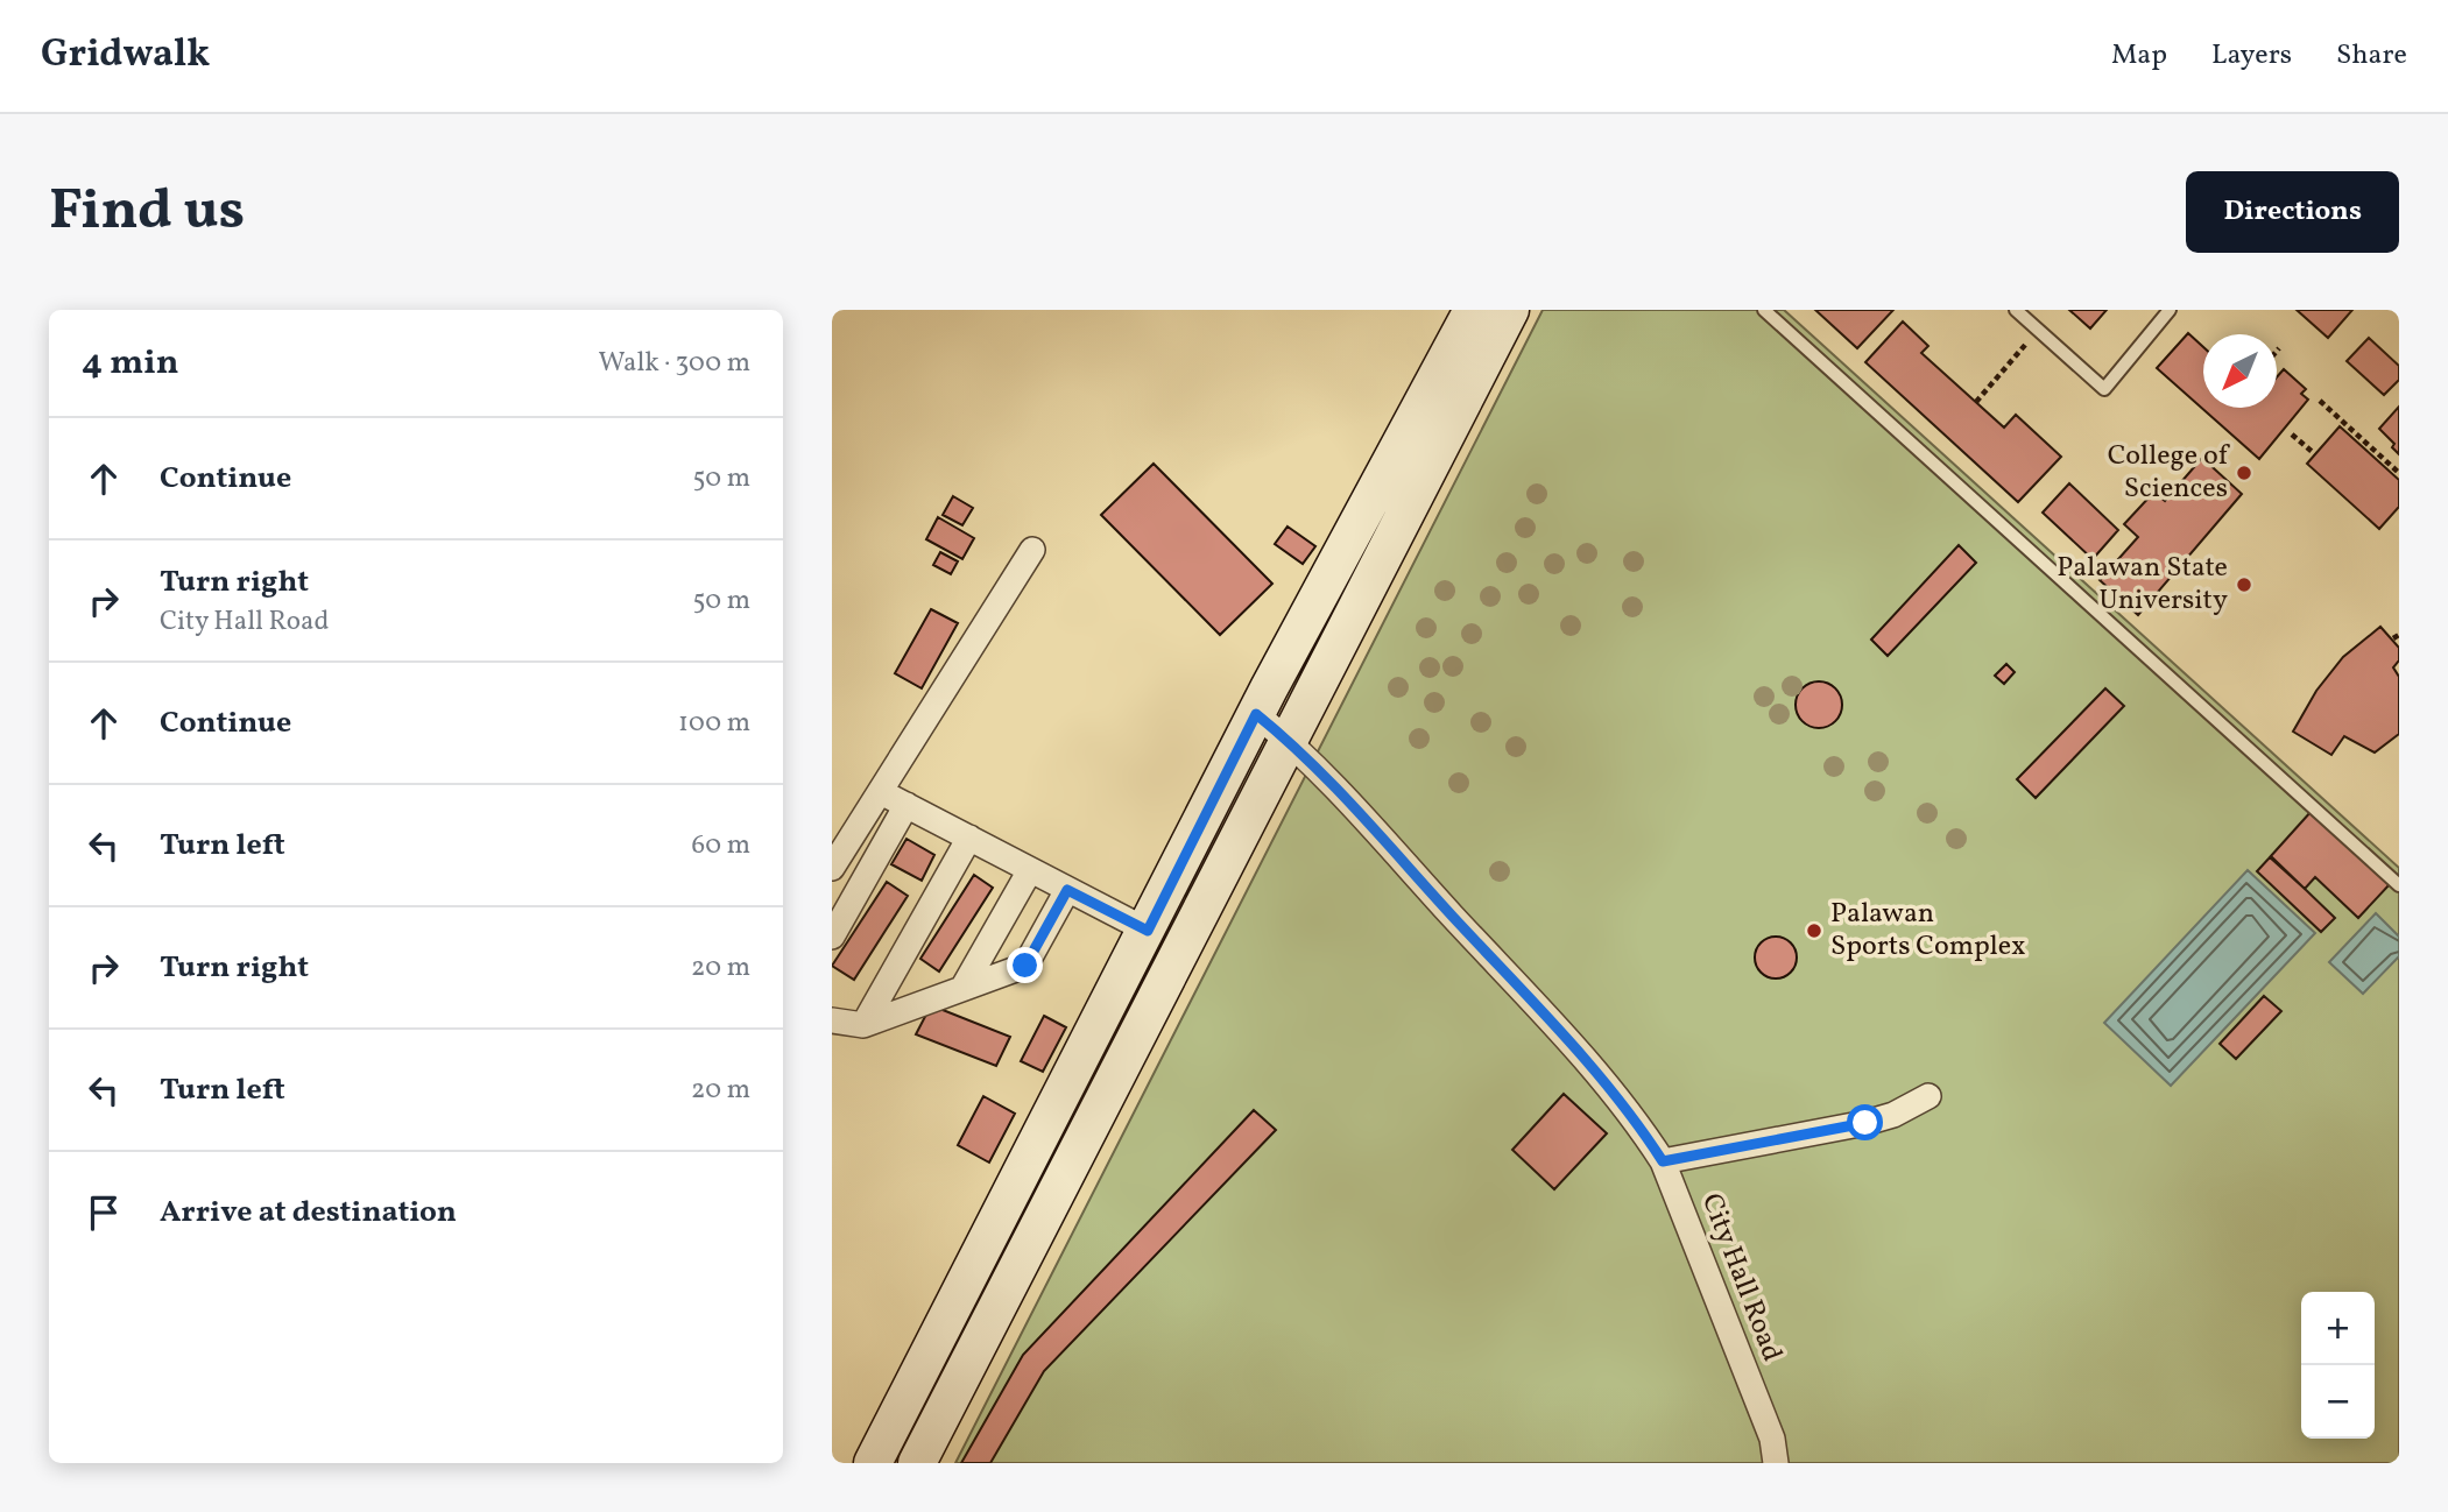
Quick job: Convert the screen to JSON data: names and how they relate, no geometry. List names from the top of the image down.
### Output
{
  "streets": {
    "street": ["City Hall Road"]
  },
  "places": ["College of Sciences", "Palawan State University", "Palawan Sports Complex"],
  "north": "bottom left",
  "page": {
    "header": "Gridwalk",
    "nav": ["Map", "Layers", "Share"],
    "buttons": "Directions",
    "title": "Find us",
    "heading": ["4 min", "Walk · 300 m"],
    "list": [
      ["Continue", "50 m"],
      ["Turn right", "City Hall Road", "50 m"],
      ["Continue", "100 m"],
      ["Turn left", "60 m"],
      ["Turn right", "20 m"],
      ["Turn left", "20 m"],
      "Arrive at destination"
    ],
    "map_buttons": ["+", "−"]
  }
}
